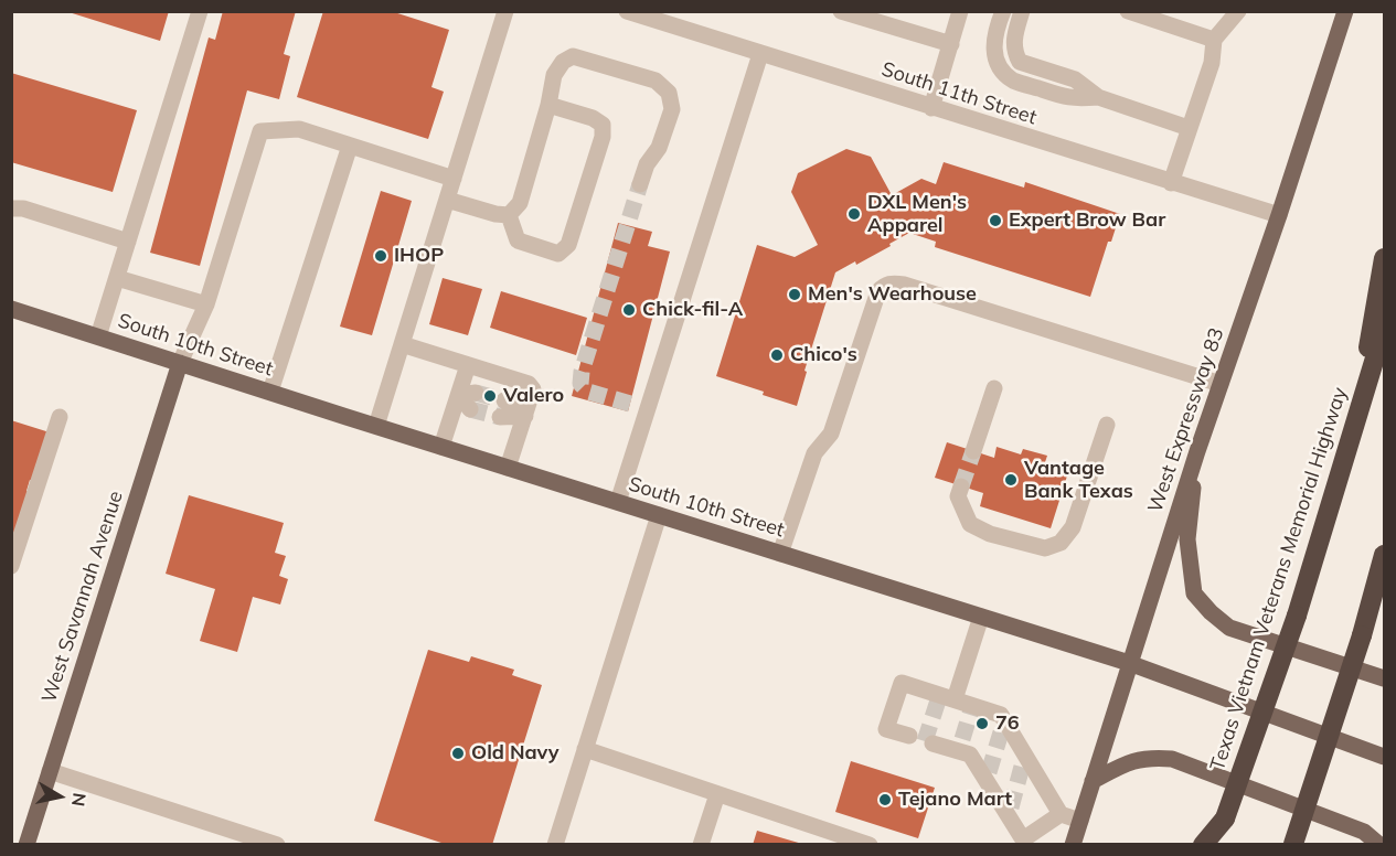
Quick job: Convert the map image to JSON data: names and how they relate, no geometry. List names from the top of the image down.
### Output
{
  "streets": {
    "highway": ["Texas Vietnam Veterans Memorial Highway"],
    "main road": ["South 10th Street", "West Expressway 83", "West Savannah Avenue"],
    "street": ["South 11th Street"]
  },
  "crossings": [
    ["South 11th Street", "West Expressway 83"],
    ["South 10th Street", "West Expressway 83"],
    ["South 10th Street", "West Savannah Avenue"]
  ],
  "places": [
    "DXL Men's Apparel",
    "Expert Brow Bar",
    "IHOP",
    "Men's Wearhouse",
    "Chick-fil-A",
    "Chico's",
    "Valero",
    "Vantage Bank Texas",
    "76",
    "Old Navy",
    "Tejano Mart"
  ],
  "north": "right"
}
